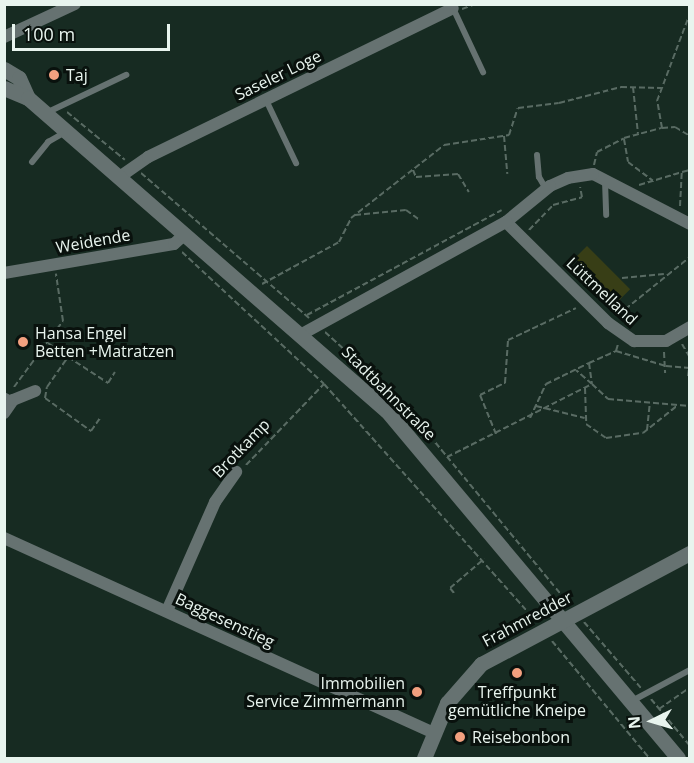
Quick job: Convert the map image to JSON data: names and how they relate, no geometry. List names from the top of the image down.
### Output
{
  "streets": {
    "street": [
      "Saseler Loge",
      "Weidende",
      "Lüttmelland",
      "Stadtbahnstraße",
      "Brotkamp",
      "Frahmredder",
      "Baggesenstieg"
    ]
  },
  "crossings": [
    ["Saseler Loge", "Stadtbahnstraße"],
    ["Weidende", "Stadtbahnstraße"],
    ["Stadtbahnstraße", "Frahmredder"],
    ["Brotkamp", "Baggesenstieg"],
    ["Frahmredder", "Baggesenstieg"]
  ],
  "places": [
    "Taj",
    "Hansa Engel Betten +Matratzen",
    "Treffpunkt gemütliche Kneipe",
    "Immobilien Service Zimmermann",
    "Reisebonbon"
  ],
  "scale_bar": "100 m",
  "north": "left"
}
